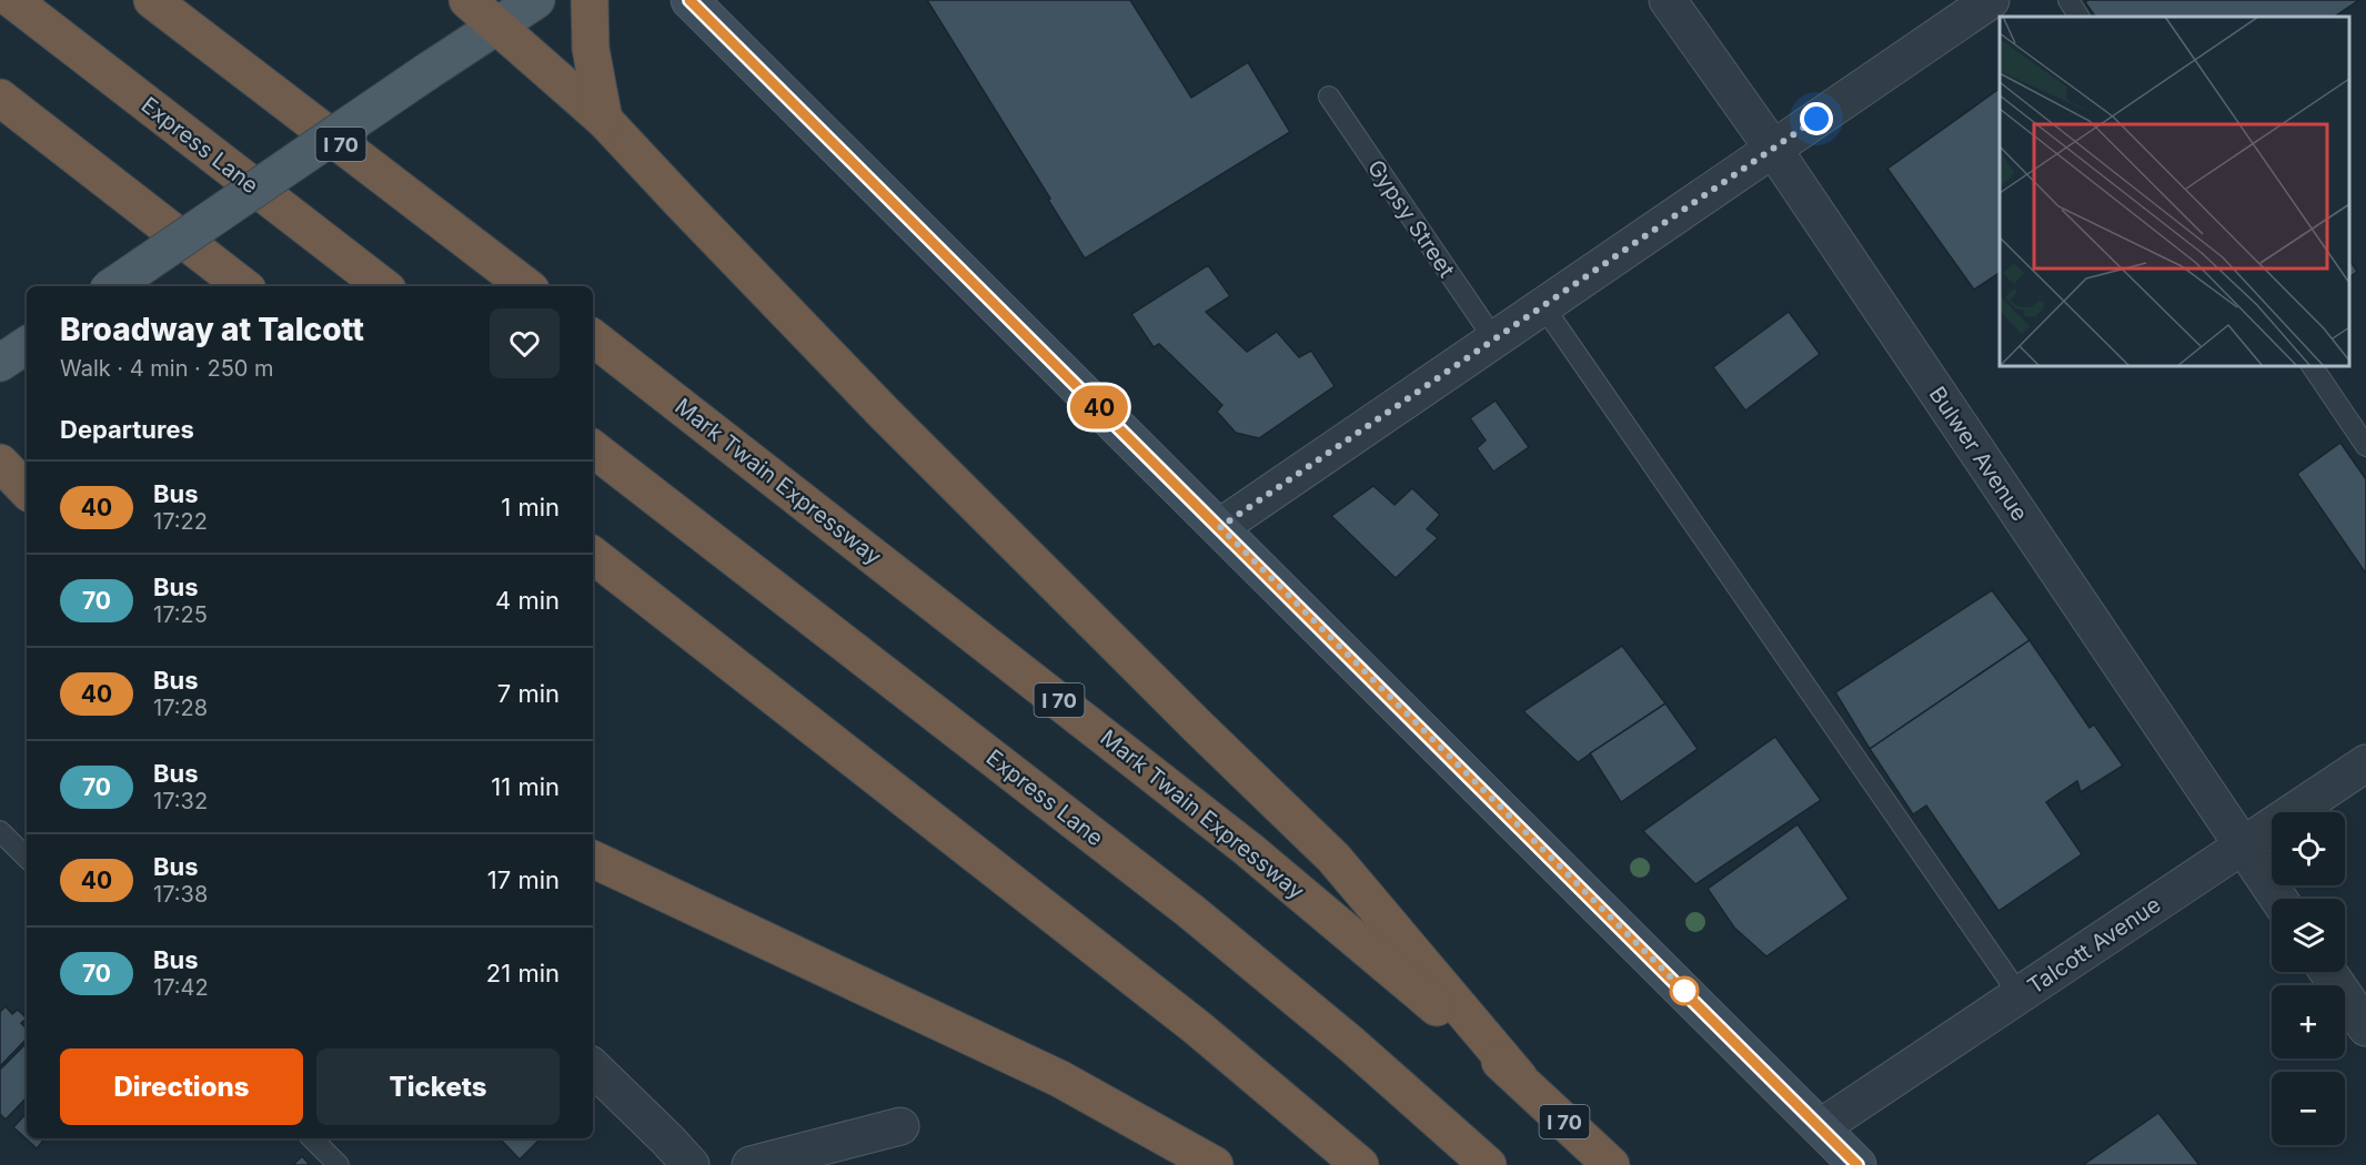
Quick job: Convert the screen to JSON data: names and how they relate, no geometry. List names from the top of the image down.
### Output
{
  "streets": {
    "highway": ["I 70", "Express Lane", "Mark Twain Expressway"],
    "street": ["Bulwer Avenue", "Talcott Avenue"],
    "lane": ["Gypsy Street"]
  },
  "crossings": [
    ["Bulwer Avenue", "Talcott Avenue"]
  ],
  "lines": ["bus line 40"],
  "page": {
    "on_map": "40",
    "heading": [
      ["Broadway at Talcott", "Walk · 4 min · 250 m"],
      "Departures"
    ],
    "list": [
      {
        "mark": "40",
        "name": "Bus",
        "note": "17:22",
        "value": "1 min"
      },
      {
        "mark": "70",
        "name": "Bus",
        "note": "17:25",
        "value": "4 min"
      },
      {
        "mark": "40",
        "name": "Bus",
        "note": "17:28",
        "value": "7 min"
      },
      {
        "mark": "70",
        "name": "Bus",
        "note": "17:32",
        "value": "11 min"
      },
      {
        "mark": "40",
        "name": "Bus",
        "note": "17:38",
        "value": "17 min"
      },
      {
        "mark": "70",
        "name": "Bus",
        "note": "17:42",
        "value": "21 min"
      }
    ],
    "map_buttons": ["+", "−"],
    "buttons": ["Directions", "Tickets"]
  }
}
